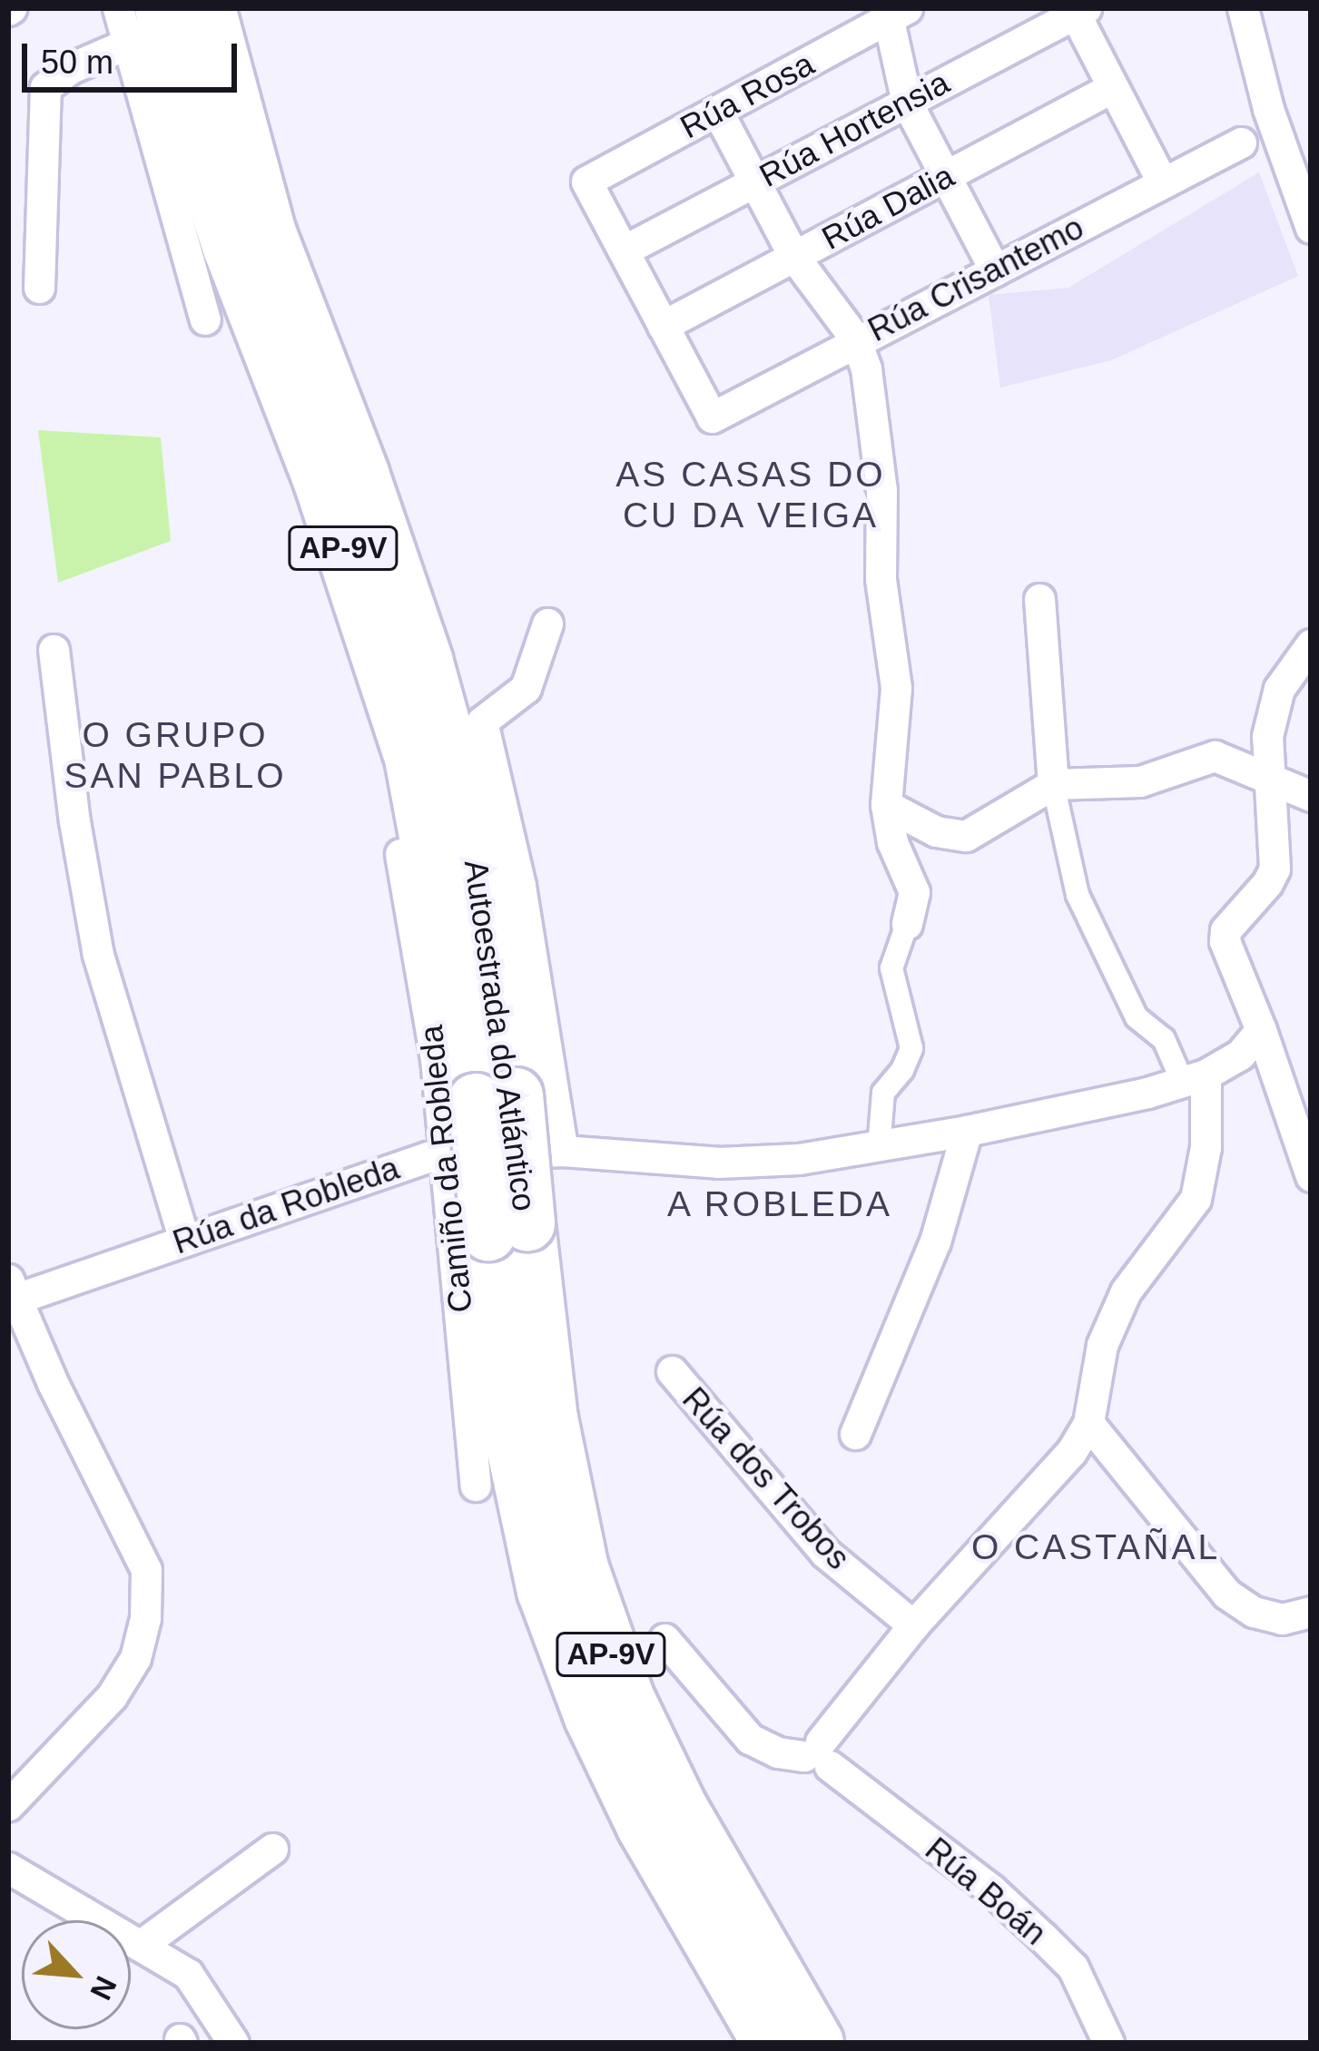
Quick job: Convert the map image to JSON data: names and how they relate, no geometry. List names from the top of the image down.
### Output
{
  "streets": {
    "highway": ["AP-9V", "Autoestrada do Atlántico"],
    "street": [
      "Rúa Rosa",
      "Rúa Hortensia",
      "Rúa Dalia",
      "Rúa Crisantemo",
      "Camiño da Robleda",
      "Rúa da Robleda",
      "Rúa dos Trobos",
      "Rúa Boán"
    ]
  },
  "crossings": [
    ["Rúa Rosa", "Rúa Hortensia"],
    ["Rúa Dalia", "Rúa Crisantemo"],
    ["Camiño da Robleda", "Rúa da Robleda"]
  ],
  "districts": [
    "AS CASAS DO CU DA VEIGA",
    "O GRUPO SAN PABLO",
    "A ROBLEDA",
    "O CASTAÑAL"
  ],
  "scale_bar": "50 m",
  "north": "bottom right"
}
